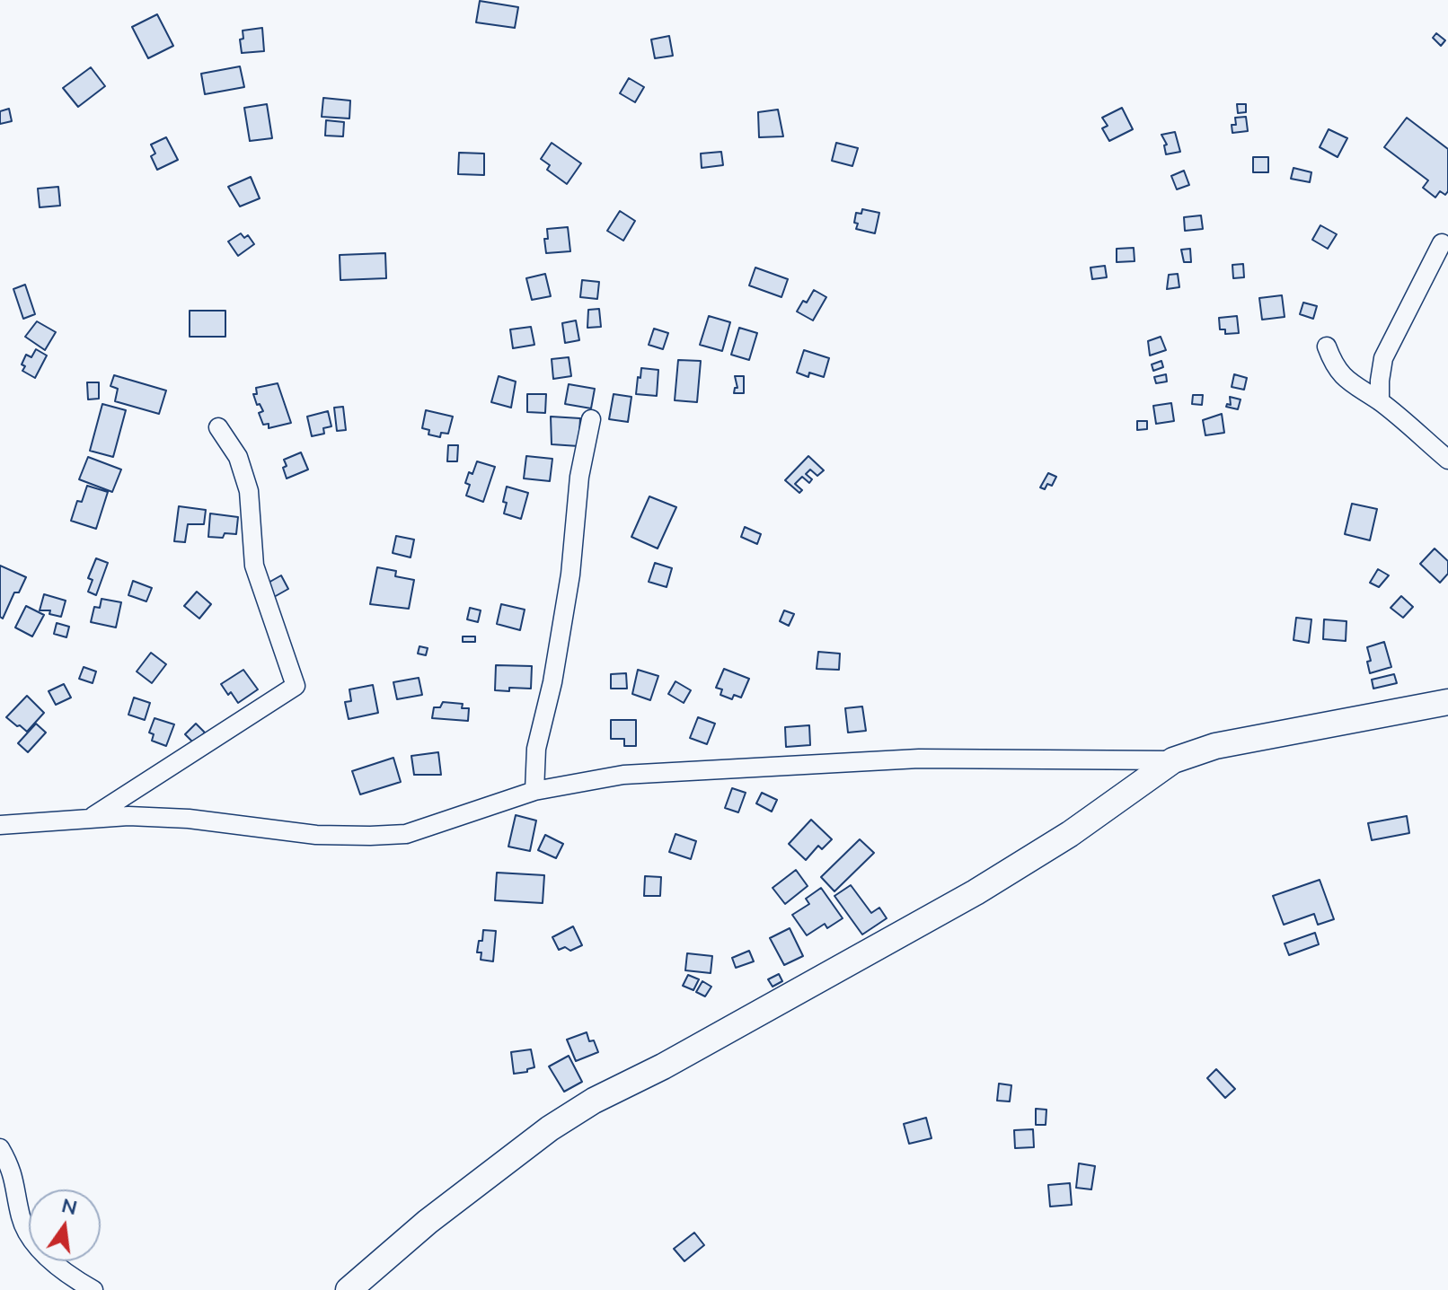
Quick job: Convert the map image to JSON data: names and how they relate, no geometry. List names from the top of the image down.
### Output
{
  "north": "top"
}
